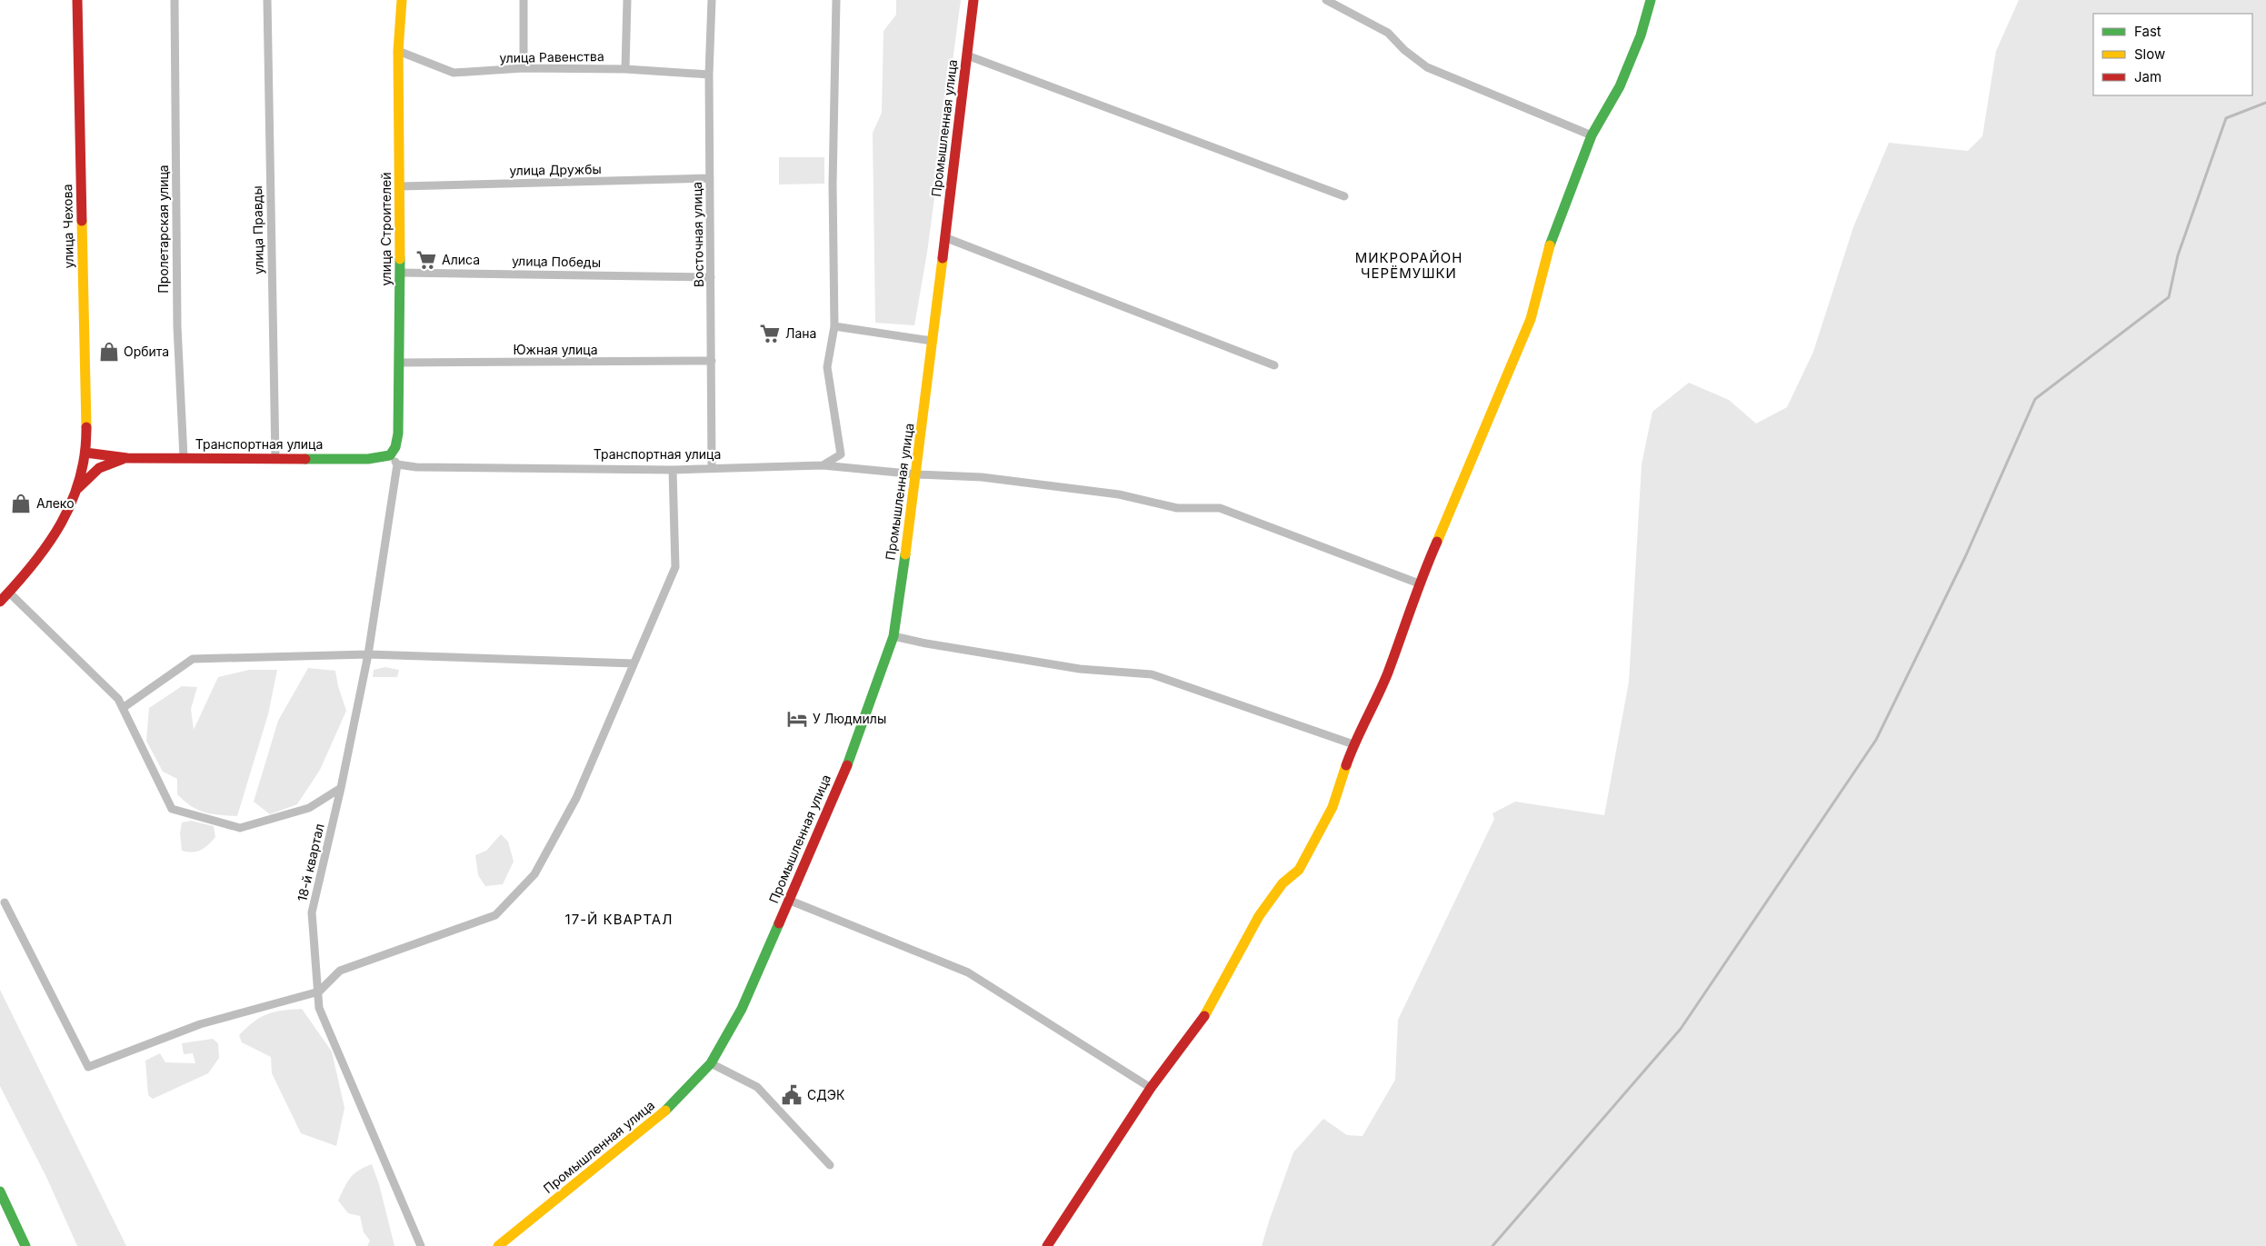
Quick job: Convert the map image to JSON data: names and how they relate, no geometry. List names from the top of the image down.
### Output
{
  "streets": {
    "street": [
      "улица Равенства",
      "Промышленная улица",
      "улица Дружбы",
      "улица Чехова",
      "Пролетарская улица",
      "улица Строителей",
      "улица Правды",
      "Восточная улица",
      "улица Победы",
      "Южная улица",
      "Транспортная улица",
      "18-й квартал"
    ]
  },
  "crossings": [
    ["улица Равенства", "улица Строителей"],
    ["улица Равенства", "Восточная улица"],
    ["Промышленная улица", "Транспортная улица"],
    ["улица Дружбы", "улица Строителей"],
    ["улица Дружбы", "Восточная улица"],
    ["Пролетарская улица", "Транспортная улица"],
    ["улица Строителей", "улица Победы"],
    ["улица Строителей", "Южная улица"],
    ["улица Строителей", "Транспортная улица"],
    ["улица Правды", "Транспортная улица"],
    ["Восточная улица", "улица Победы"],
    ["Восточная улица", "Южная улица"],
    ["Восточная улица", "Транспортная улица"],
    ["Транспортная улица", "18-й квартал"]
  ],
  "districts": ["МИКРОРАЙОН ЧЕРЁМУШКИ", "17-Й КВАРТАЛ"],
  "places": {
    "supermarket": ["Алиса", "Лана"],
    "shop": ["Орбита", "Алеко"],
    "hotel": ["У Людмилы"],
    "public building": ["СДЭК"]
  },
  "legend": ["Fast", "Slow", "Jam"]
}
